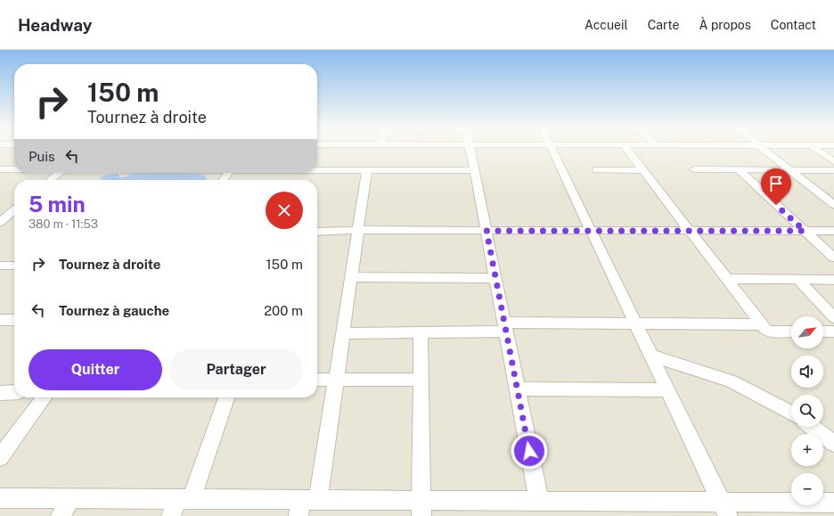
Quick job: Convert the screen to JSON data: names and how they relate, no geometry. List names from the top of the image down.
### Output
{
  "north": "top right",
  "page": {
    "header": "Headway",
    "nav": [
      "Accueil",
      "Carte",
      "À propos",
      "Contact"
    ],
    "turn": ["150 m", "Tournez à droite"],
    "then": "Puis",
    "heading": ["5 min", "380 m · 11:53"],
    "list": [
      {
        "name": "Tournez à droite",
        "value": "150 m"
      },
      {
        "name": "Tournez à gauche",
        "value": "200 m"
      }
    ],
    "map_buttons": ["+", "−"],
    "buttons": ["Quitter", "Partager"]
  }
}
